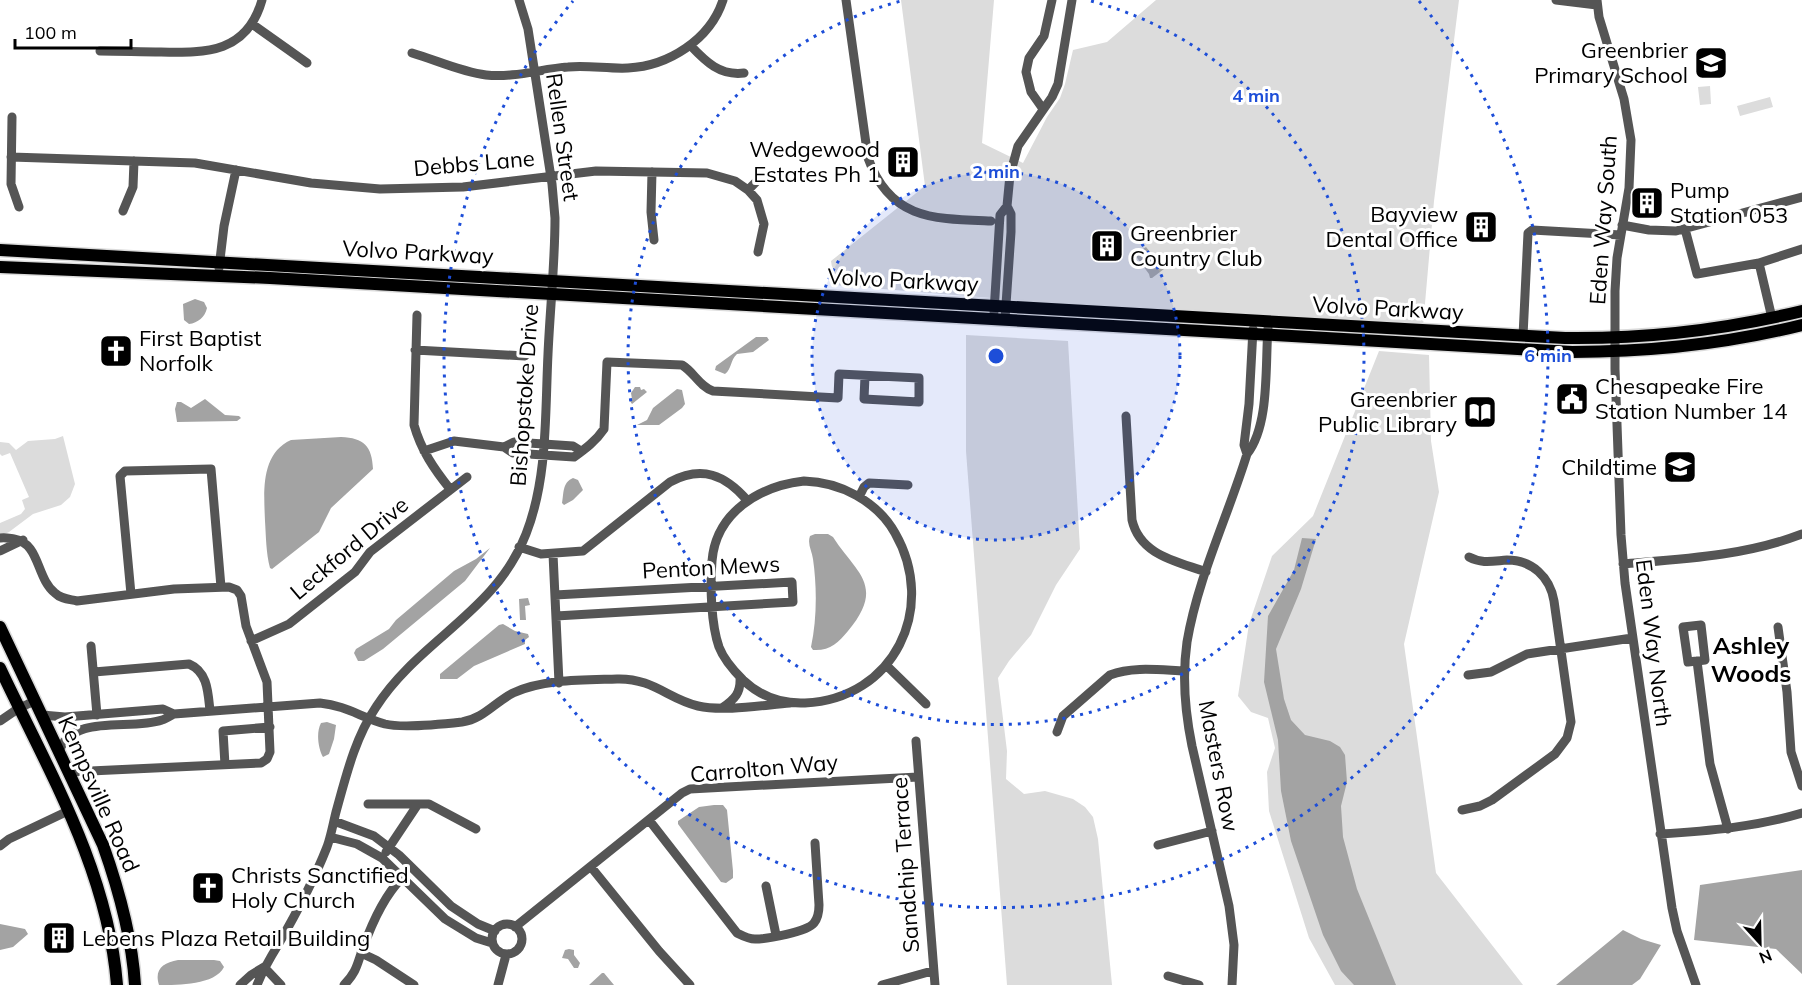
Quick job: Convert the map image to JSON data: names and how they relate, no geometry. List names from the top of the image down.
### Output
{
  "streets": {
    "main road": ["Volvo Parkway", "Kempsville Road"],
    "street": [
      "Rellen Street",
      "Debbs Lane",
      "Eden Way South",
      "Bishopstoke Drive",
      "Leckford Drive",
      "Penton Mews",
      "Eden Way North",
      "Masters Row",
      "Carrolton Way",
      "Sandchip Terrace"
    ]
  },
  "crossings": [
    ["Rellen Street", "Debbs Lane"],
    ["Rellen Street", "Volvo Parkway"],
    ["Rellen Street", "Bishopstoke Drive"],
    ["Eden Way South", "Volvo Parkway"],
    ["Eden Way South", "Eden Way North"],
    ["Volvo Parkway", "Bishopstoke Drive"],
    ["Volvo Parkway", "Eden Way North"],
    ["Volvo Parkway", "Masters Row"],
    ["Carrolton Way", "Sandchip Terrace"]
  ],
  "districts": ["Ashley Woods"],
  "places": {
    "school or university": ["Greenbrier Primary School", "Childtime"],
    "building": [
      "Wedgewood Estates Ph 1",
      "Pump Station 053",
      "Bayview Dental Office",
      "Greenbrier Country Club",
      "Lebens Plaza Retail Building"
    ],
    "church": ["First Baptist Norfolk", "Christs Sanctified Holy Church"],
    "public building": ["Chesapeake Fire Station Number 14"],
    "library": ["Greenbrier Public Library"]
  },
  "scale_bar": "100 m",
  "north": "bottom",
  "rings": ["4 min", "2 min", "6 min"]
}
